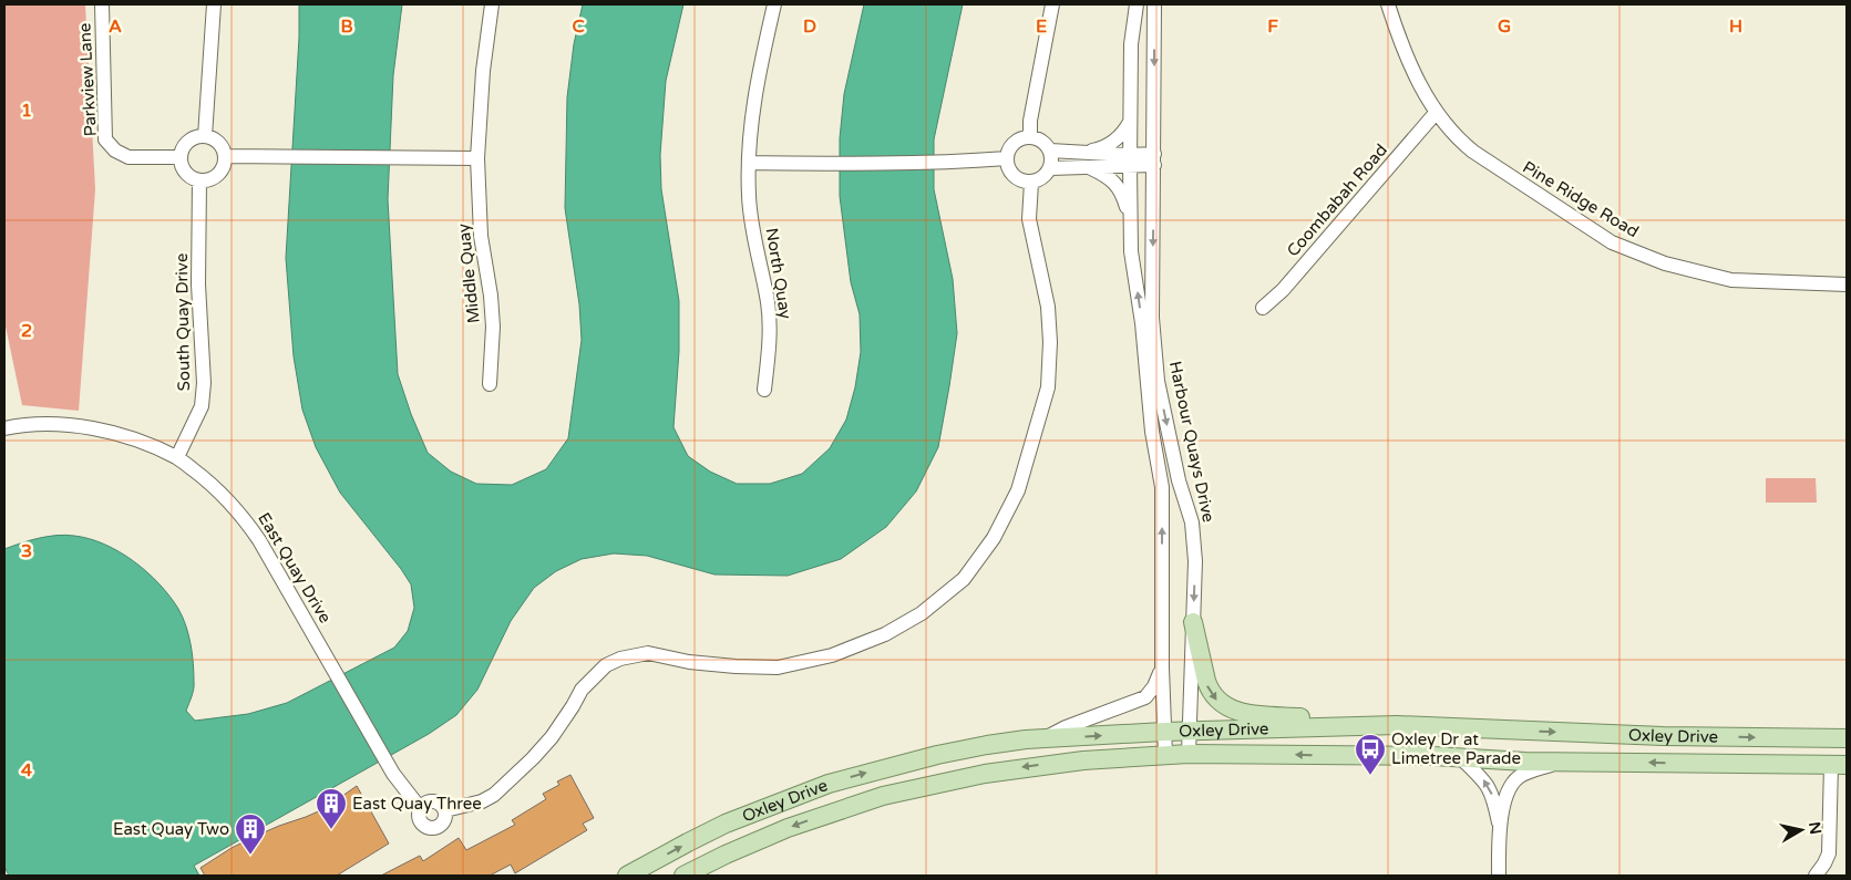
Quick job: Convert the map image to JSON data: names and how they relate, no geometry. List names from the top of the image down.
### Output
{
  "streets": {
    "main road": ["Oxley Drive"],
    "street": [
      "Parkview Lane",
      "Pine Ridge Road",
      "Coombabah Road",
      "Middle Quay",
      "North Quay",
      "South Quay Drive",
      "Harbour Quays Drive",
      "East Quay Drive"
    ]
  },
  "crossings": [
    ["Parkview Lane", "South Quay Drive"],
    ["Pine Ridge Road", "Coombabah Road"],
    ["South Quay Drive", "East Quay Drive"],
    ["Harbour Quays Drive", "Oxley Drive"]
  ],
  "places": {
    "bus stop": ["Oxley Dr at Limetree Parade"],
    "building": ["East Quay Three", "East Quay Two"]
  },
  "north": "right",
  "grid": {
    "columns": [
      "A",
      "B",
      "C",
      "D",
      "E",
      "F",
      "G",
      "H"
    ],
    "rows": [
      "1",
      "2",
      "3",
      "4"
    ]
  }
}
